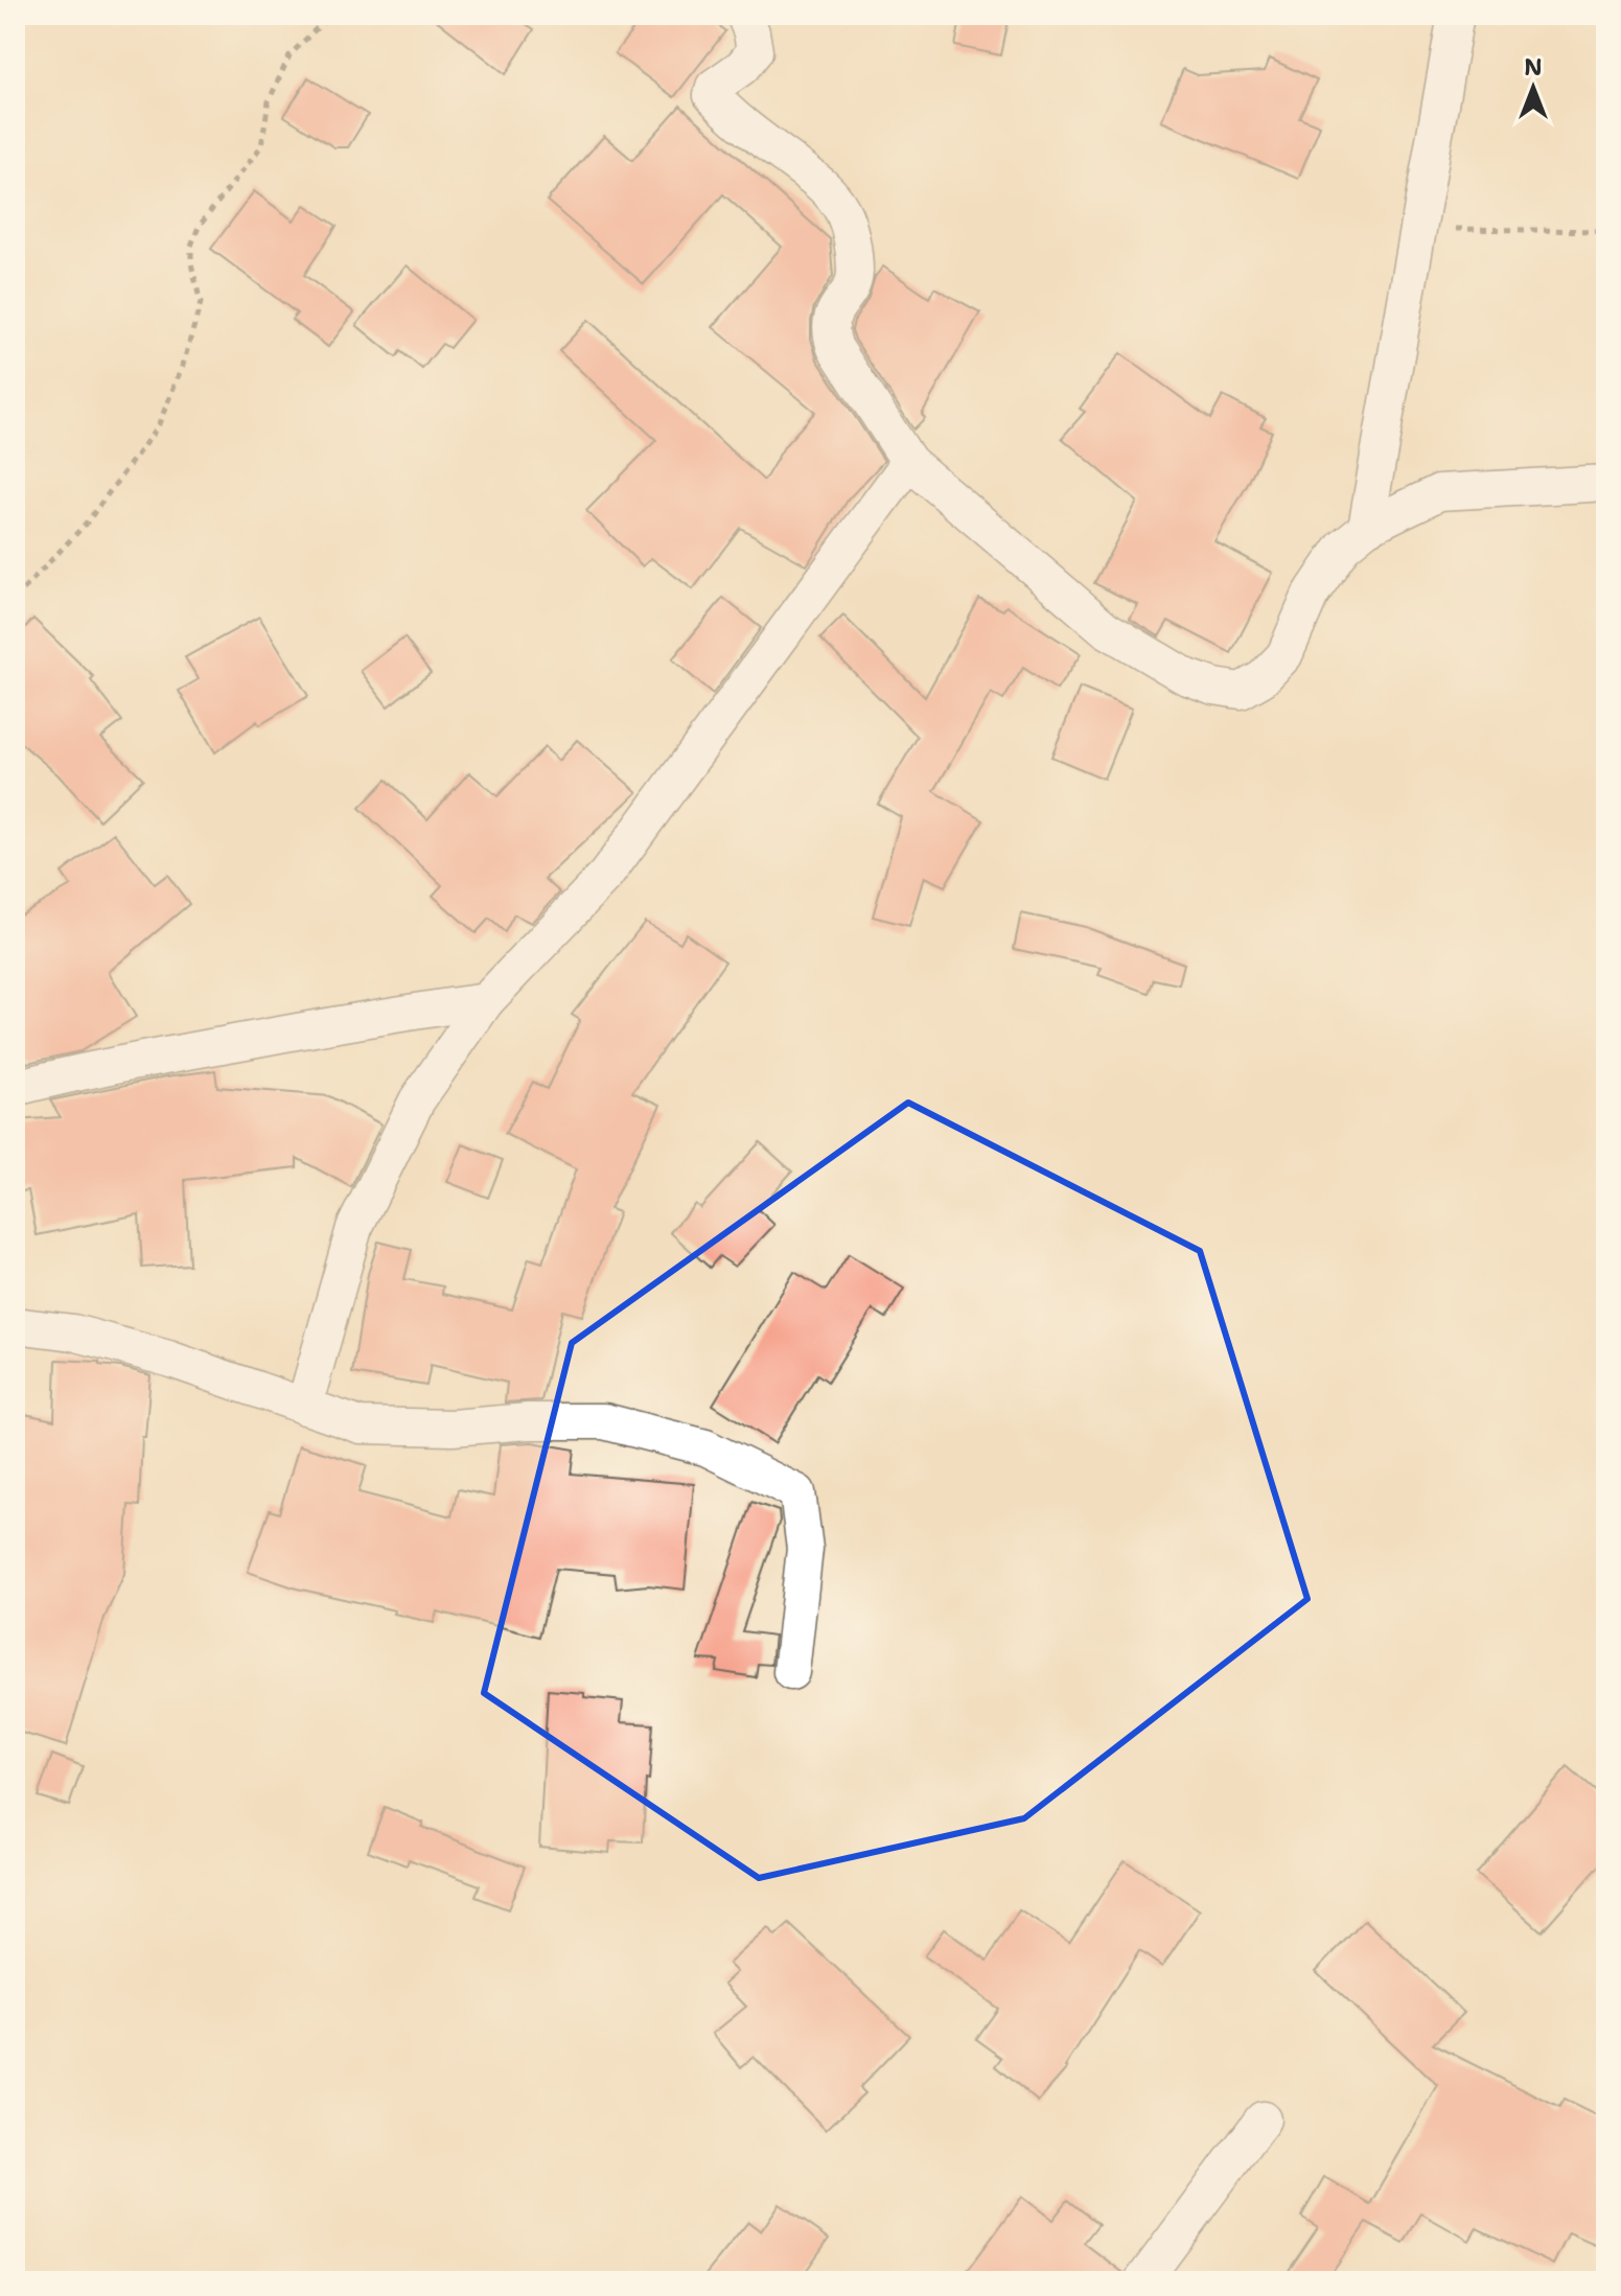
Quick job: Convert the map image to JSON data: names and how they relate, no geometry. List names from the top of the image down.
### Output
{
  "north": "top"
}
